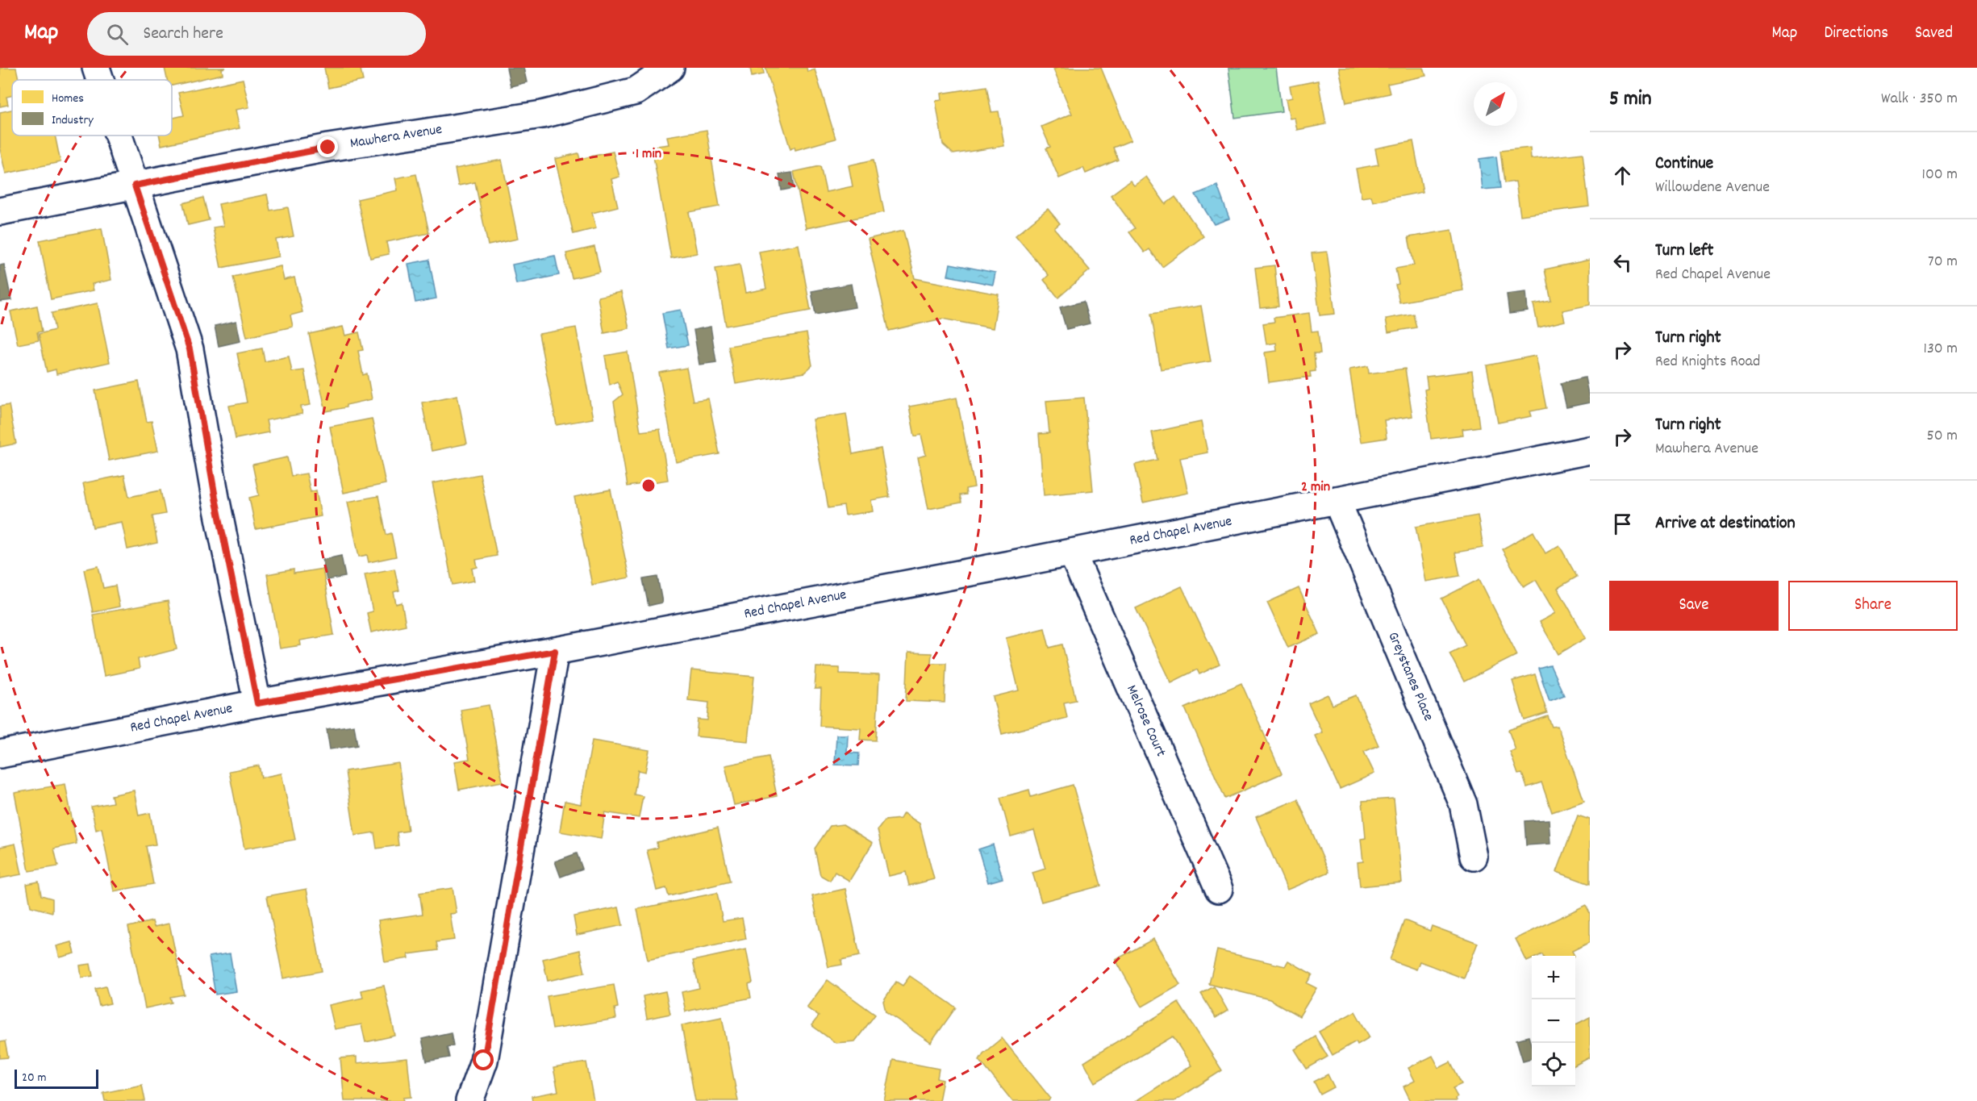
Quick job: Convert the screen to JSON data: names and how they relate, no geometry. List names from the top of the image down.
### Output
{
  "streets": {
    "street": [
      "Mawhera Avenue",
      "Red Chapel Avenue",
      "Greystanes Place",
      "Melrose Court"
    ]
  },
  "crossings": [
    ["Red Chapel Avenue", "Greystanes Place"],
    ["Red Chapel Avenue", "Melrose Court"]
  ],
  "legend": ["Homes", "Industry"],
  "scale_bar": "20 m",
  "north": "top right",
  "page": {
    "header": "Map",
    "search": "Search here",
    "nav": ["Map", "Directions", "Saved"],
    "heading": ["5 min", "Walk · 350 m"],
    "list": [
      ["Continue", "Willowdene Avenue", "100 m"],
      ["Turn left", "Red Chapel Avenue", "70 m"],
      ["Turn right", "Red Knights Road", "130 m"],
      ["Turn right", "Mawhera Avenue", "50 m"],
      "Arrive at destination"
    ],
    "buttons": ["Save", "Share"],
    "map_buttons": ["+", "−"],
    "scale": "20 m"
  },
  "rings": ["1 min", "2 min"]
}
